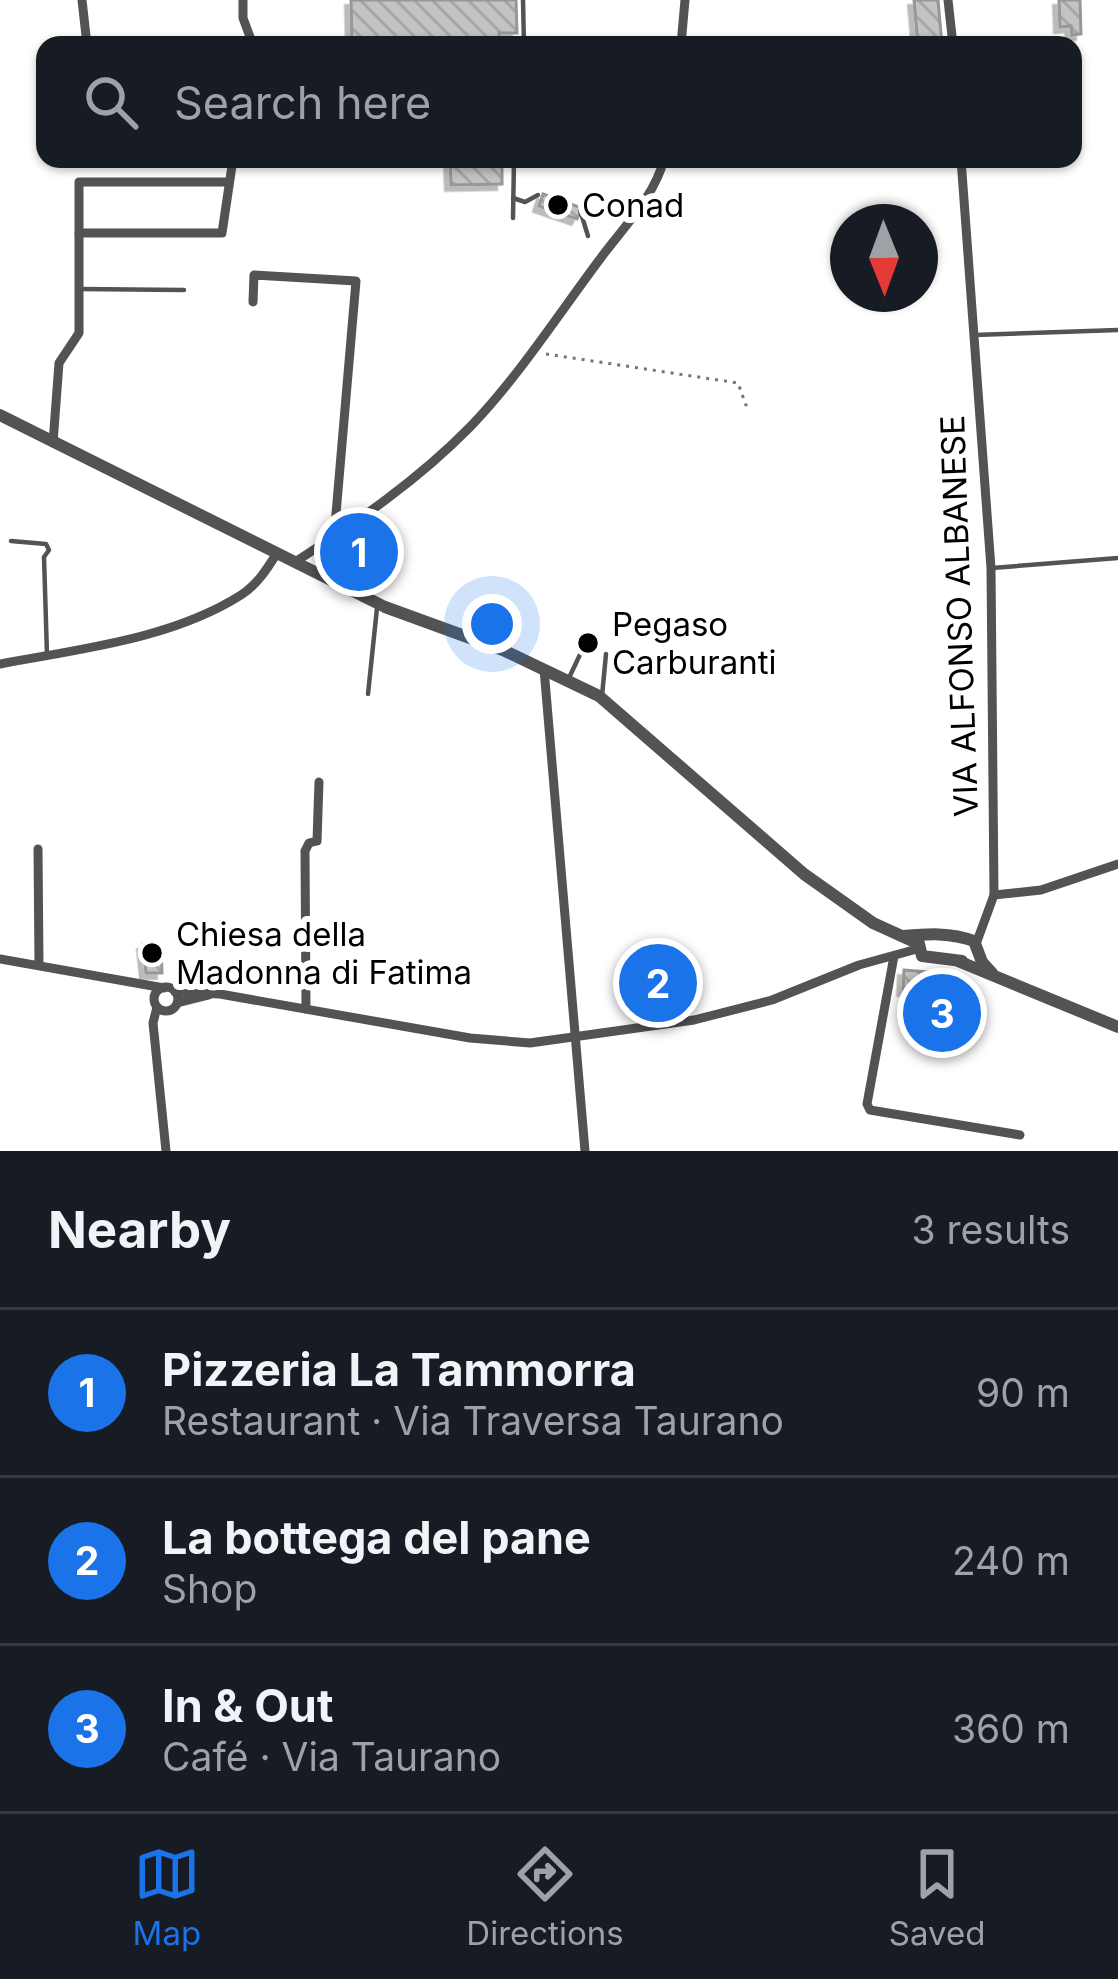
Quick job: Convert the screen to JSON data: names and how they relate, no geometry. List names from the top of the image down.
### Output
{
  "streets": {
    "street": ["VIA ALFONSO ALBANESE"]
  },
  "places": ["Conad", "Pegaso Carburanti", "Chiesa della Madonna di Fatima"],
  "north": "bottom",
  "page": {
    "search": "Search here",
    "pins": ["1", "2", "3"],
    "heading": ["Nearby", "3 results"],
    "list": [
      {
        "mark": "1",
        "name": "Pizzeria La Tammorra",
        "note": "Restaurant · Via Traversa Taurano",
        "value": "90 m"
      },
      {
        "mark": "2",
        "name": "La bottega del pane",
        "note": "Shop",
        "value": "240 m"
      },
      {
        "mark": "3",
        "name": "In & Out",
        "note": "Café · Via Taurano",
        "value": "360 m"
      }
    ],
    "nav": ["Map", "Directions", "Saved"]
  }
}
